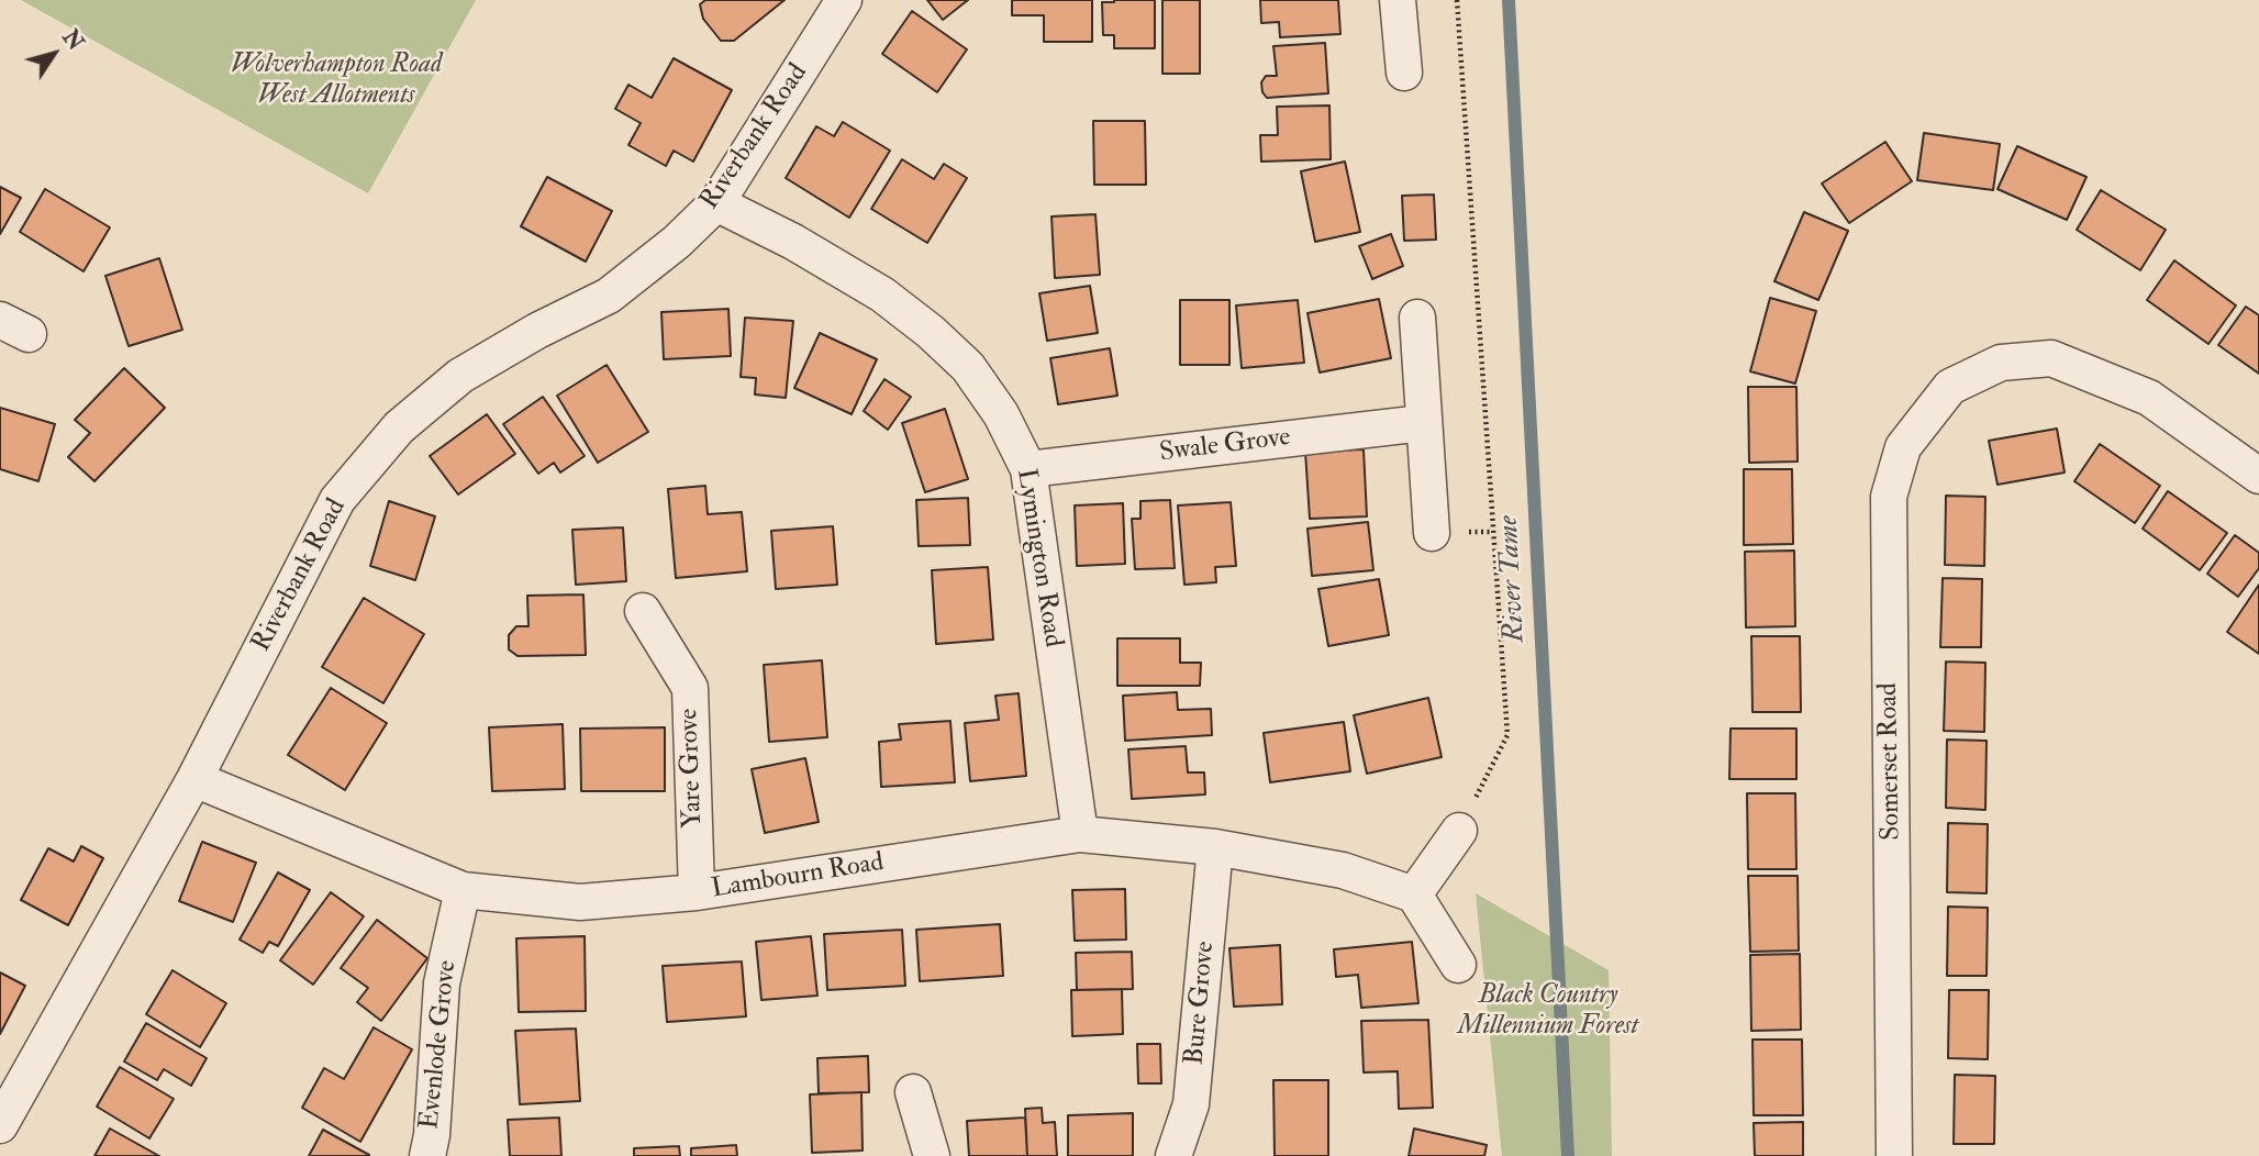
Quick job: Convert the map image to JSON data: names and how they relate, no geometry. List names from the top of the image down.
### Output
{
  "streets": {
    "street": [
      "Riverbank Road",
      "Swale Grove",
      "Lymington Road",
      "Somerset Road",
      "Yare Grove",
      "Lambourn Road",
      "Bure Grove",
      "Evenlode Grove"
    ]
  },
  "crossings": [
    ["Riverbank Road", "Lymington Road"],
    ["Riverbank Road", "Lambourn Road"],
    ["Swale Grove", "Lymington Road"],
    ["Lymington Road", "Lambourn Road"],
    ["Yare Grove", "Lambourn Road"],
    ["Lambourn Road", "Bure Grove"],
    ["Lambourn Road", "Evenlode Grove"]
  ],
  "water": ["River Tame"],
  "parks": ["Wolverhampton Road West Allotments", "Black Country Millennium Forest"],
  "north": "top right"
}
